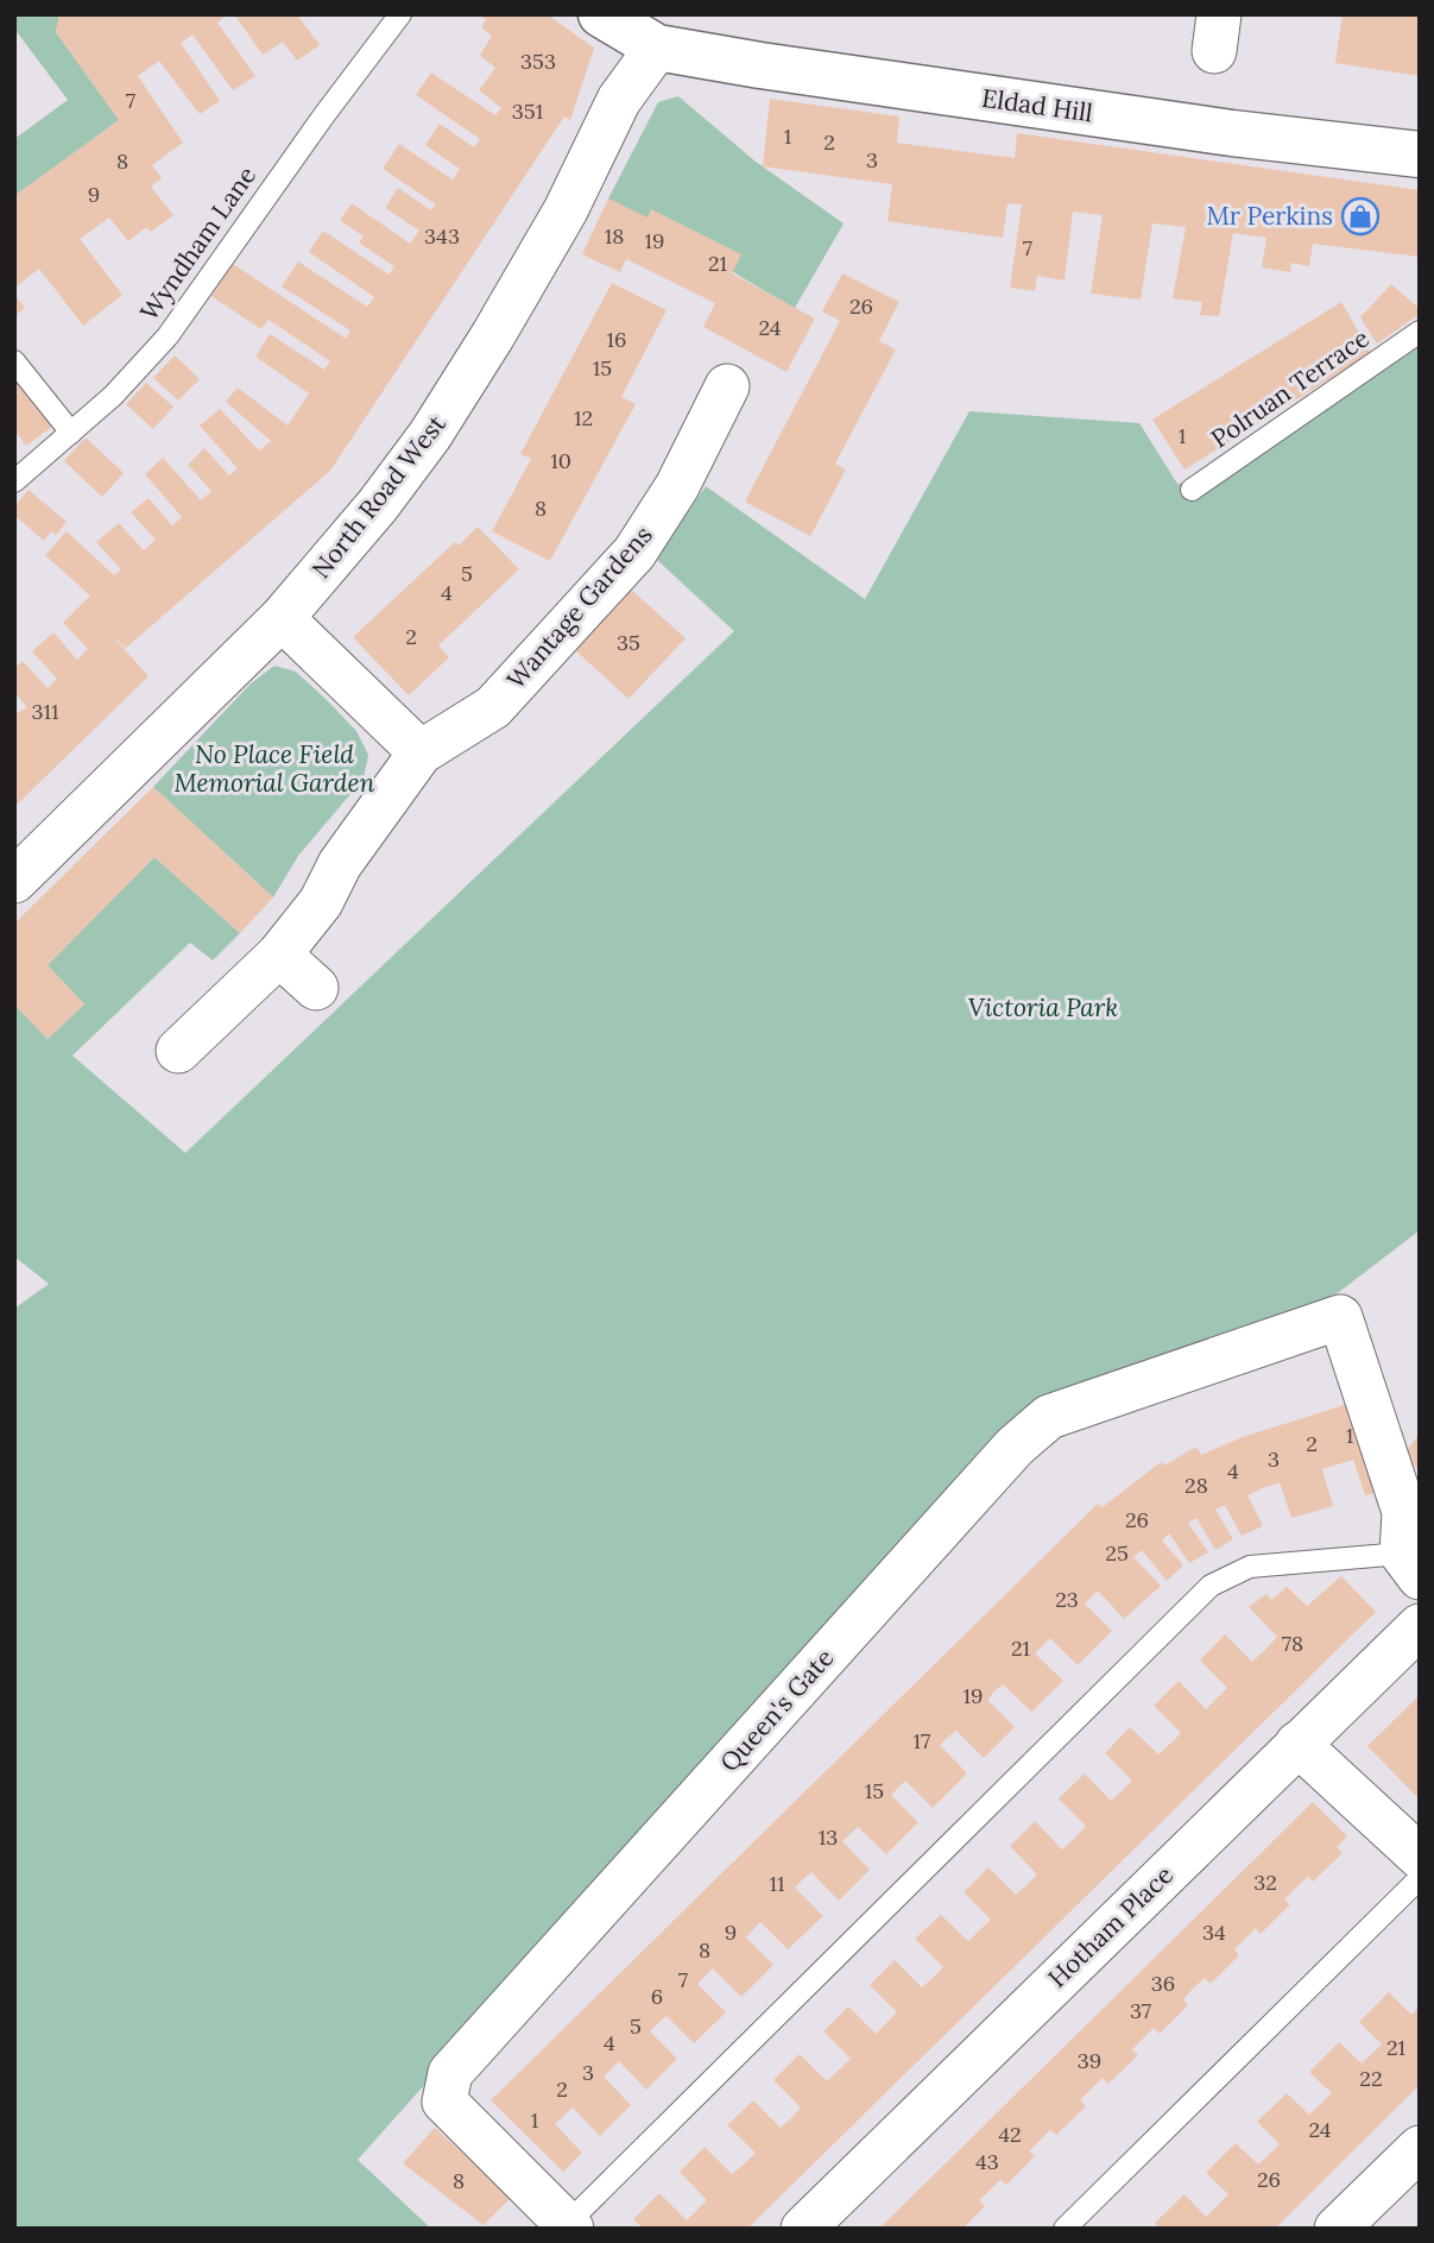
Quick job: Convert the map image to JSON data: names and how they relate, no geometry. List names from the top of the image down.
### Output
{
  "streets": {
    "street": [
      "Eldad Hill",
      "North Road West",
      "Wantage Gardens",
      "Queen's Gate",
      "Hotham Place"
    ],
    "lane": ["Wyndham Lane", "Polruan Terrace"]
  },
  "crossings": [
    ["Eldad Hill", "North Road West"]
  ],
  "parks": ["No Place Field Memorial Garden", "Victoria Park"],
  "places": {
    "shop": ["Mr Perkins"]
  },
  "house_numbers": [
    "353",
    "7",
    "351",
    "1",
    "2",
    "3",
    "8",
    "9",
    "343",
    "18",
    "19",
    "7",
    "21",
    "26",
    "24",
    "16",
    "15",
    "12",
    "1",
    "10",
    "8",
    "5",
    "4",
    "2",
    "35",
    "311",
    "1",
    "2",
    "3",
    "4",
    "28",
    "26",
    "25",
    "23",
    "78",
    "21",
    "19",
    "17",
    "15",
    "13",
    "32",
    "11",
    "9",
    "34",
    "8",
    "7",
    "36",
    "6",
    "37",
    "5",
    "4",
    "21",
    "39",
    "3",
    "22",
    "2",
    "1",
    "24",
    "42",
    "43",
    "26",
    "8"
  ]
}
